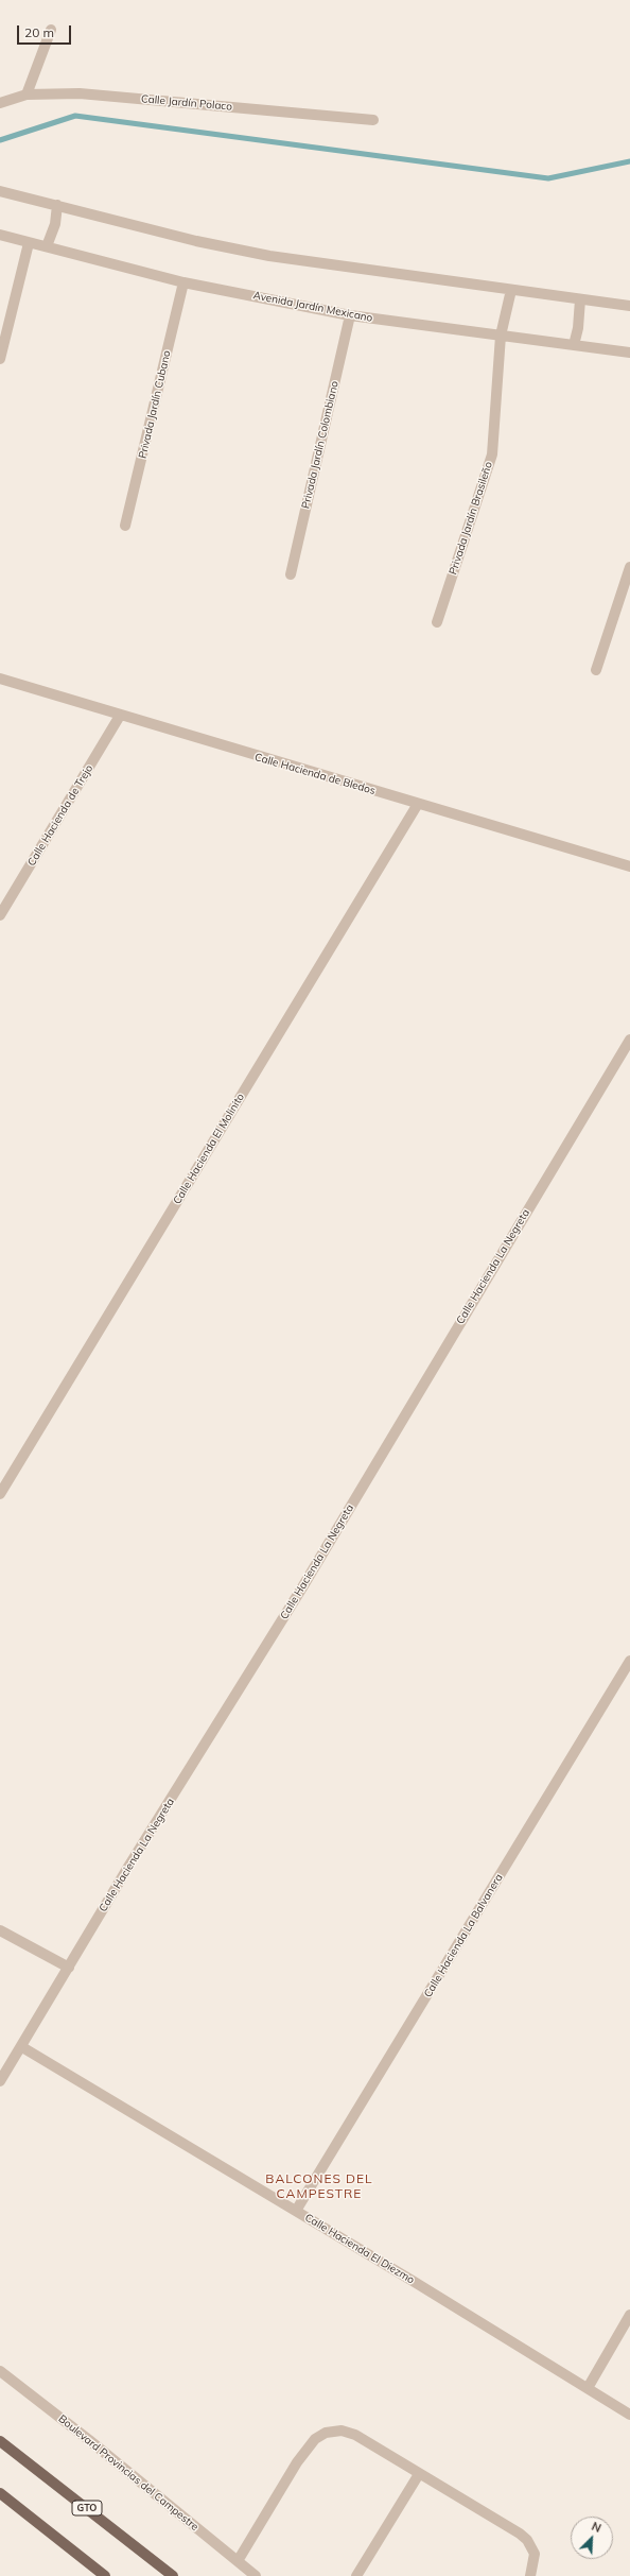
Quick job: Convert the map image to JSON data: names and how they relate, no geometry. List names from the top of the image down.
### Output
{
  "streets": {
    "main road": ["GTO"],
    "street": [
      "Calle Jardín Polaco",
      "Avenida Jardín Mexicano",
      "Privada Jardín Cubano",
      "Privada Jardín Colombiano",
      "Privada Jardín Brasileño",
      "Calle Hacienda de Bledos",
      "Calle Hacienda de Trejo",
      "Calle Hacienda El Molinito",
      "Calle Hacienda La Negreta",
      "Calle Hacienda La Balvanera",
      "Calle Hacienda El Diezmo",
      "Boulevard Provincias del Campestre"
    ]
  },
  "crossings": [
    ["Avenida Jardín Mexicano", "Privada Jardín Cubano"],
    ["Avenida Jardín Mexicano", "Privada Jardín Colombiano"],
    ["Avenida Jardín Mexicano", "Privada Jardín Brasileño"],
    ["Calle Hacienda de Bledos", "Calle Hacienda de Trejo"],
    ["Calle Hacienda de Bledos", "Calle Hacienda El Molinito"],
    ["Calle Hacienda La Negreta", "Calle Hacienda El Diezmo"],
    ["Calle Hacienda La Balvanera", "Calle Hacienda El Diezmo"]
  ],
  "districts": ["BALCONES DEL CAMPESTRE"],
  "scale_bar": "20 m",
  "north": "top right"
}
